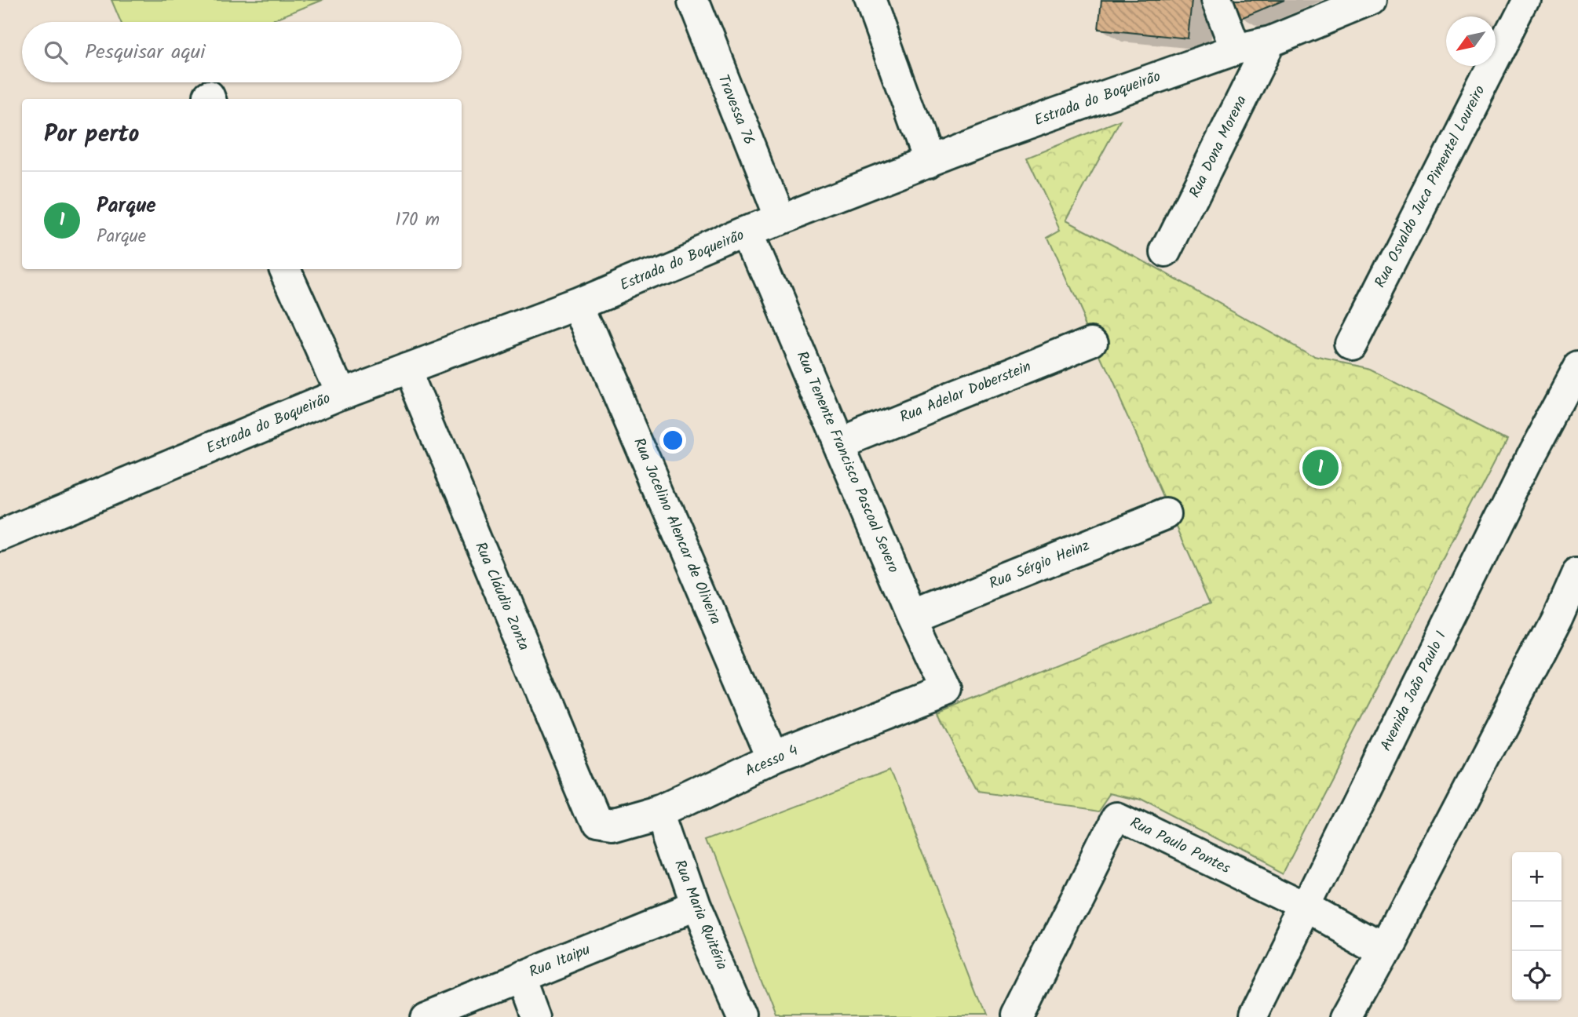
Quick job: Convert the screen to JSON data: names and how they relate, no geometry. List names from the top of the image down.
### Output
{
  "streets": {
    "street": [
      "Estrada do Boqueirão",
      "Travessa 76",
      "Rua Dona Morena",
      "Rua Osvaldo Juca Pimentel Loureiro",
      "Rua Adelar Doberstein",
      "Rua Tenente Francisco Pascoal Severo",
      "Rua Jocelino Alencar de Oliveira",
      "Rua Sérgio Heinz",
      "Rua Cláudio Zonta",
      "Avenida João Paulo I",
      "Acesso 4",
      "Rua Paulo Pontes",
      "Rua Maria Quitéria",
      "Rua Itaipu"
    ]
  },
  "crossings": [
    ["Estrada do Boqueirão", "Travessa 76"],
    ["Estrada do Boqueirão", "Rua Dona Morena"],
    ["Estrada do Boqueirão", "Rua Tenente Francisco Pascoal Severo"],
    ["Estrada do Boqueirão", "Rua Jocelino Alencar de Oliveira"],
    ["Estrada do Boqueirão", "Rua Cláudio Zonta"],
    ["Rua Adelar Doberstein", "Rua Tenente Francisco Pascoal Severo"],
    ["Rua Tenente Francisco Pascoal Severo", "Rua Sérgio Heinz"],
    ["Rua Tenente Francisco Pascoal Severo", "Acesso 4"],
    ["Rua Jocelino Alencar de Oliveira", "Acesso 4"],
    ["Rua Cláudio Zonta", "Acesso 4"],
    ["Avenida João Paulo I", "Rua Paulo Pontes"],
    ["Acesso 4", "Rua Maria Quitéria"],
    ["Rua Maria Quitéria", "Rua Itaipu"]
  ],
  "north": "bottom left",
  "page": {
    "search": "Pesquisar aqui",
    "heading": "Por perto",
    "list": [
      {
        "mark": "1",
        "name": "Parque",
        "note": "Parque",
        "value": "170 m"
      }
    ],
    "pins": "1",
    "map_buttons": ["+", "−"]
  }
}
